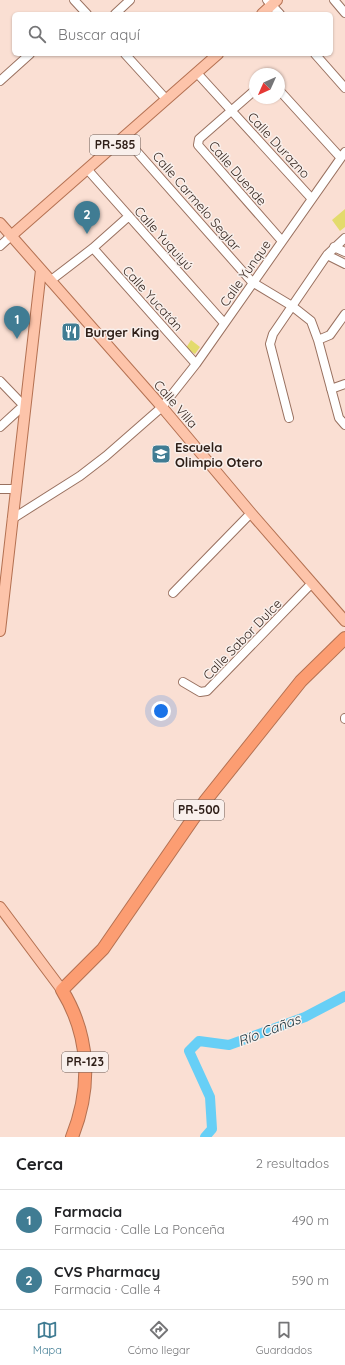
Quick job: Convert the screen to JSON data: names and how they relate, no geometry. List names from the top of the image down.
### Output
{
  "streets": {
    "highway": ["PR-500", "PR-123"],
    "main road": ["PR-585", "Calle Villa"],
    "street": [
      "Calle Durazno",
      "Calle Duende",
      "Calle Carmelo Seglar",
      "Calle Yuquiyú",
      "Calle Yunque",
      "Calle Yucatán",
      "Calle Sabor Dulce"
    ]
  },
  "crossings": [
    ["PR-585", "Calle Durazno"],
    ["PR-585", "Calle Carmelo Seglar"],
    ["PR-585", "Calle Yuquiyú"],
    ["PR-585", "Calle Villa"],
    ["Calle Durazno", "Calle Duende"],
    ["Calle Durazno", "Calle Yunque"],
    ["Calle Duende", "Calle Yunque"],
    ["Calle Carmelo Seglar", "Calle Yunque"],
    ["Calle Yuquiyú", "Calle Yunque"],
    ["Calle Yunque", "Calle Yucatán"],
    ["Calle Yunque", "Calle Villa"],
    ["Calle Villa", "Calle Sabor Dulce"],
    ["PR-500", "PR-123"]
  ],
  "water": ["Río Cañas"],
  "places": {
    "restaurant": ["Burger King"],
    "school or university": ["Escuela Olimpio Otero"]
  },
  "north": "bottom left",
  "page": {
    "search": "Buscar aquí",
    "pins": ["2", "1"],
    "heading": ["Cerca", "2 resultados"],
    "list": [
      {
        "mark": "1",
        "name": "Farmacia",
        "note": "Farmacia · Calle La Ponceña",
        "value": "490 m"
      },
      {
        "mark": "2",
        "name": "CVS Pharmacy",
        "note": "Farmacia · Calle 4",
        "value": "590 m"
      }
    ],
    "nav": ["Mapa", "Cómo llegar", "Guardados"]
  }
}
